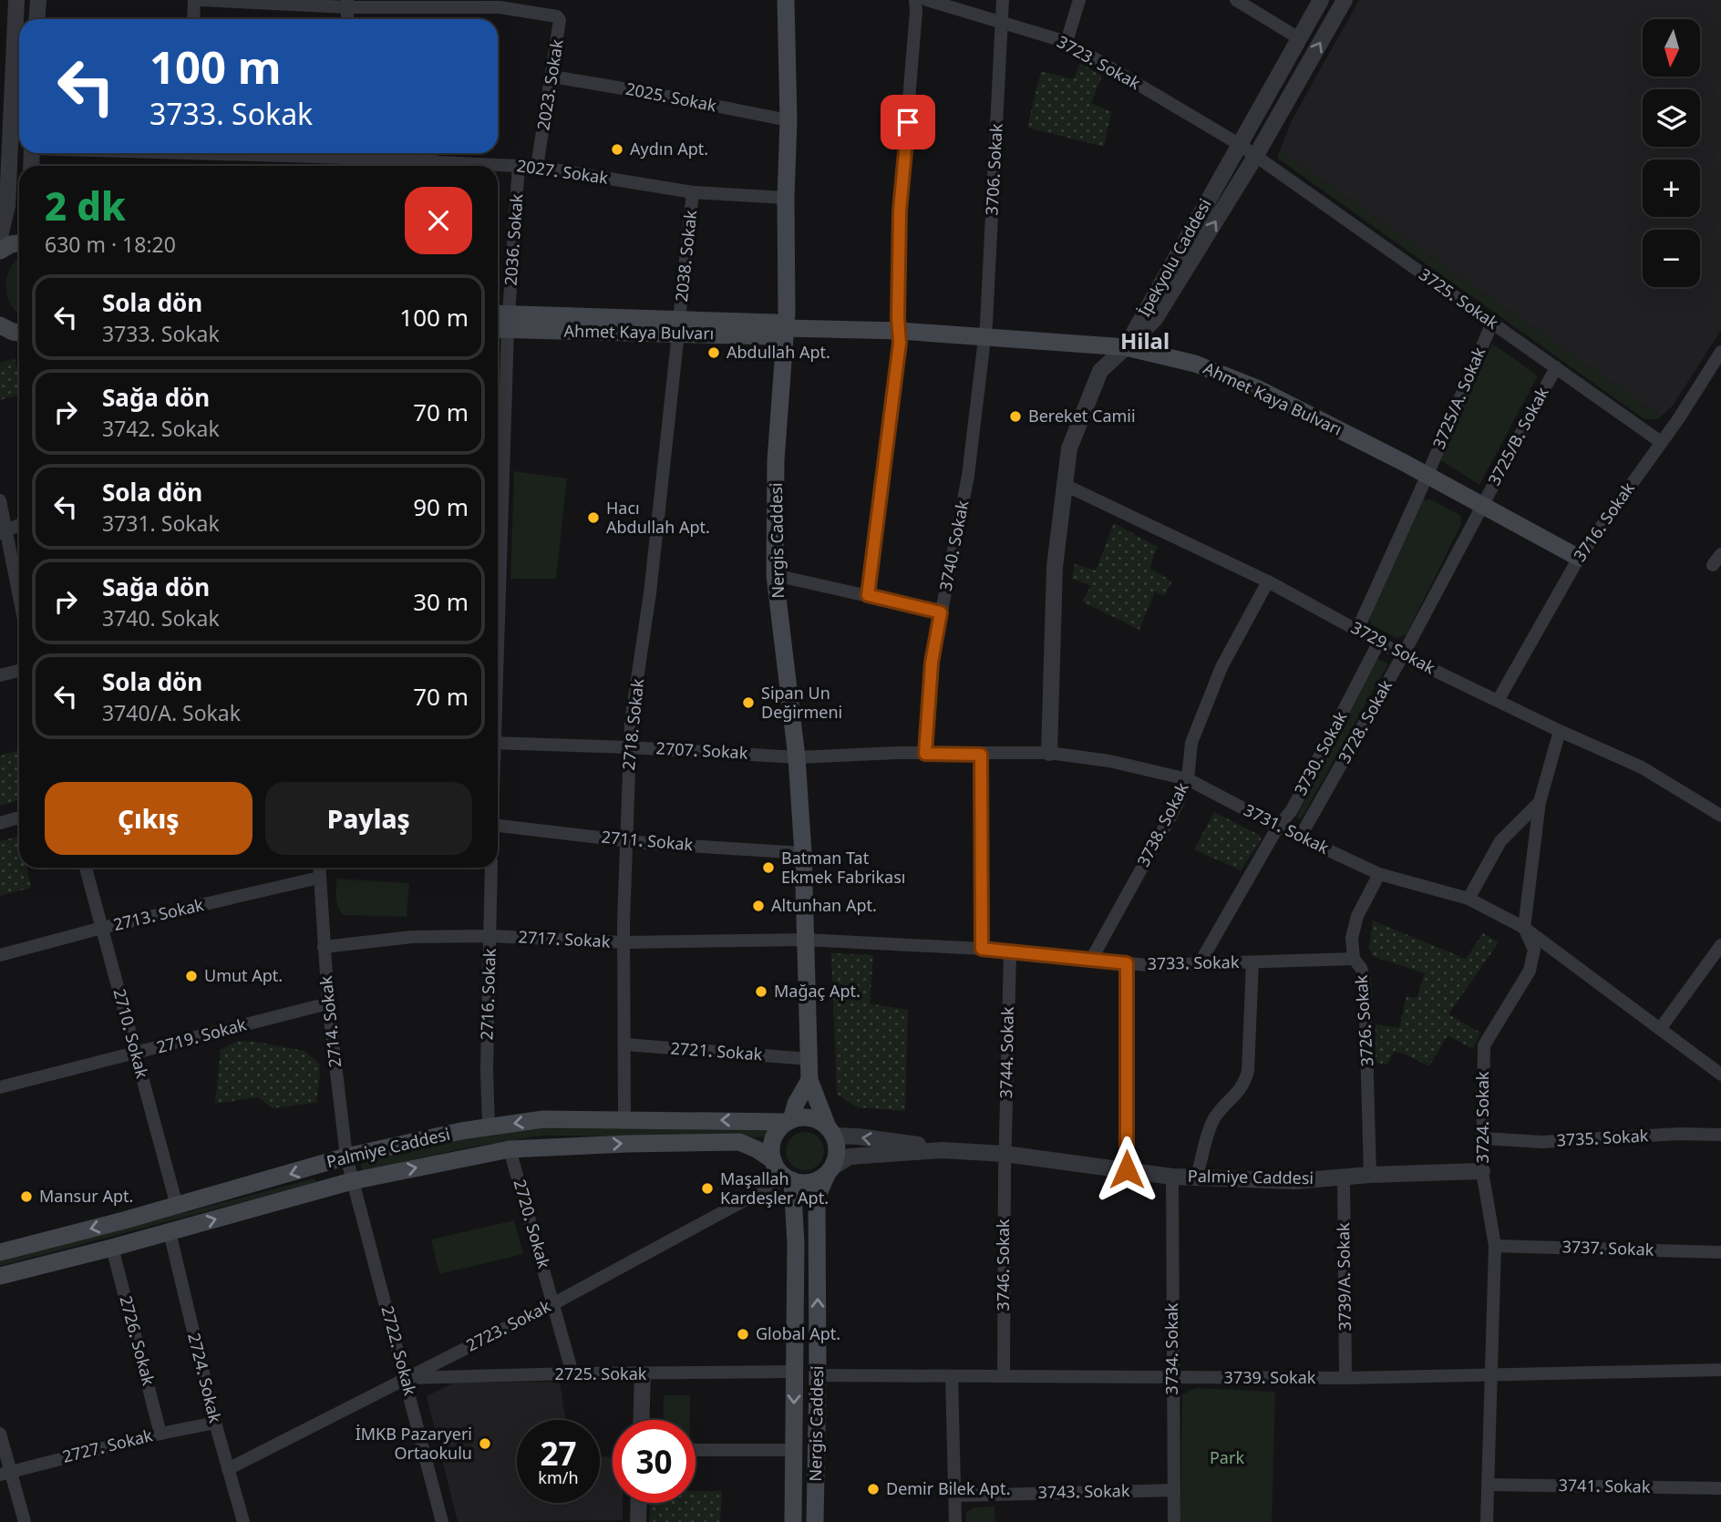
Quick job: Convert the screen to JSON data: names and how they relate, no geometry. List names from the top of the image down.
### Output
{
  "streets": {
    "main road": ["Ahmet Kaya Bulvarı", "Nergis Caddesi", "Palmiye Caddesi"],
    "street": [
      "3723. Sokak",
      "2023. Sokak",
      "2025. Sokak",
      "3706. Sokak",
      "2027. Sokak",
      "2036. Sokak",
      "2038. Sokak",
      "İpekyolu Caddesi",
      "3725. Sokak",
      "3725/A. Sokak",
      "3725/B. Sokak",
      "3716. Sokak",
      "3740. Sokak",
      "3729. Sokak",
      "3728. Sokak",
      "2718. Sokak",
      "2707. Sokak",
      "3730. Sokak",
      "3738. Sokak",
      "3731. Sokak",
      "2711. Sokak",
      "2713. Sokak",
      "2717. Sokak",
      "3733. Sokak",
      "2716. Sokak",
      "3726. Sokak",
      "2714. Sokak",
      "2710. Sokak",
      "2719. Sokak",
      "2721. Sokak",
      "3744. Sokak",
      "3724. Sokak",
      "3735. Sokak",
      "2720. Sokak",
      "3737. Sokak",
      "3746. Sokak",
      "3739/A. Sokak",
      "2723. Sokak",
      "2726. Sokak",
      "3734. Sokak",
      "2722. Sokak",
      "2725. Sokak",
      "2724. Sokak",
      "3739. Sokak",
      "2727. Sokak",
      "3741. Sokak",
      "3743. Sokak"
    ]
  },
  "crossings": [
    ["3723. Sokak", "3706. Sokak"],
    ["3723. Sokak", "İpekyolu Caddesi"],
    ["3723. Sokak", "3725. Sokak"],
    ["2023. Sokak", "2025. Sokak"],
    ["2023. Sokak", "2027. Sokak"],
    ["2025. Sokak", "Nergis Caddesi"],
    ["3706. Sokak", "Ahmet Kaya Bulvarı"],
    ["3706. Sokak", "3740. Sokak"],
    ["2027. Sokak", "2036. Sokak"],
    ["2027. Sokak", "2038. Sokak"],
    ["2027. Sokak", "Nergis Caddesi"],
    ["2036. Sokak", "Ahmet Kaya Bulvarı"],
    ["2038. Sokak", "Ahmet Kaya Bulvarı"],
    ["2038. Sokak", "2718. Sokak"],
    ["İpekyolu Caddesi", "Ahmet Kaya Bulvarı"],
    ["İpekyolu Caddesi", "3729. Sokak"],
    ["İpekyolu Caddesi", "3731. Sokak"],
    ["3725. Sokak", "3725/A. Sokak"],
    ["3725. Sokak", "3725/B. Sokak"],
    ["3725. Sokak", "3716. Sokak"],
    ["Ahmet Kaya Bulvarı", "3725/A. Sokak"],
    ["Ahmet Kaya Bulvarı", "3725/B. Sokak"],
    ["Ahmet Kaya Bulvarı", "3716. Sokak"],
    ["Ahmet Kaya Bulvarı", "Nergis Caddesi"],
    ["Ahmet Kaya Bulvarı", "3740. Sokak"],
    ["Ahmet Kaya Bulvarı", "3728. Sokak"],
    ["Ahmet Kaya Bulvarı", "2718. Sokak"],
    ["3725/B. Sokak", "3728. Sokak"],
    ["3716. Sokak", "3729. Sokak"],
    ["Nergis Caddesi", "2707. Sokak"],
    ["Nergis Caddesi", "3731. Sokak"],
    ["Nergis Caddesi", "2711. Sokak"],
    ["Nergis Caddesi", "2717. Sokak"],
    ["Nergis Caddesi", "3733. Sokak"],
    ["Nergis Caddesi", "2721. Sokak"],
    ["Nergis Caddesi", "Palmiye Caddesi"],
    ["Nergis Caddesi", "2723. Sokak"],
    ["Nergis Caddesi", "2725. Sokak"],
    ["Nergis Caddesi", "3739. Sokak"],
    ["3740. Sokak", "3731. Sokak"],
    ["3729. Sokak", "3728. Sokak"],
    ["3729. Sokak", "3730. Sokak"],
    ["3729. Sokak", "3738. Sokak"],
    ["3729. Sokak", "3724. Sokak"],
    ["3728. Sokak", "3731. Sokak"],
    ["2718. Sokak", "2707. Sokak"],
    ["2718. Sokak", "2711. Sokak"],
    ["2718. Sokak", "2717. Sokak"],
    ["2718. Sokak", "2721. Sokak"],
    ["2718. Sokak", "Palmiye Caddesi"],
    ["2707. Sokak", "3731. Sokak"],
    ["3730. Sokak", "3731. Sokak"],
    ["3730. Sokak", "3733. Sokak"],
    ["3738. Sokak", "3731. Sokak"],
    ["3738. Sokak", "3733. Sokak"],
    ["3731. Sokak", "3726. Sokak"],
    ["3731. Sokak", "3724. Sokak"],
    ["2713. Sokak", "2714. Sokak"],
    ["2713. Sokak", "2710. Sokak"],
    ["2717. Sokak", "3733. Sokak"],
    ["2717. Sokak", "2716. Sokak"],
    ["2717. Sokak", "2714. Sokak"],
    ["3733. Sokak", "3726. Sokak"],
    ["3733. Sokak", "3744. Sokak"],
    ["2716. Sokak", "Palmiye Caddesi"],
    ["3726. Sokak", "Palmiye Caddesi"],
    ["2714. Sokak", "2719. Sokak"],
    ["2714. Sokak", "Palmiye Caddesi"],
    ["2714. Sokak", "2722. Sokak"],
    ["2710. Sokak", "2719. Sokak"],
    ["2710. Sokak", "Palmiye Caddesi"],
    ["3744. Sokak", "Palmiye Caddesi"],
    ["3744. Sokak", "3746. Sokak"],
    ["3724. Sokak", "3735. Sokak"],
    ["3724. Sokak", "Palmiye Caddesi"],
    ["3724. Sokak", "3737. Sokak"],
    ["3724. Sokak", "3739. Sokak"],
    ["3724. Sokak", "3741. Sokak"],
    ["Palmiye Caddesi", "2720. Sokak"],
    ["Palmiye Caddesi", "3746. Sokak"],
    ["Palmiye Caddesi", "3739/A. Sokak"],
    ["Palmiye Caddesi", "2723. Sokak"],
    ["Palmiye Caddesi", "2726. Sokak"],
    ["Palmiye Caddesi", "3734. Sokak"],
    ["Palmiye Caddesi", "2722. Sokak"],
    ["Palmiye Caddesi", "2724. Sokak"],
    ["2720. Sokak", "2723. Sokak"],
    ["2720. Sokak", "2725. Sokak"],
    ["3746. Sokak", "3739. Sokak"],
    ["3739/A. Sokak", "3739. Sokak"],
    ["2723. Sokak", "2722. Sokak"],
    ["2723. Sokak", "2725. Sokak"],
    ["2723. Sokak", "2724. Sokak"],
    ["2726. Sokak", "2727. Sokak"],
    ["3734. Sokak", "3739. Sokak"],
    ["3734. Sokak", "3743. Sokak"],
    ["2722. Sokak", "2725. Sokak"],
    ["2724. Sokak", "2727. Sokak"]
  ],
  "districts": ["Hilal"],
  "parks": ["Park"],
  "places": [
    "Aydın Apt.",
    "Abdullah Apt.",
    "Bereket Camii",
    "Hacı Abdullah Apt.",
    "Sipan Un Değirmeni",
    "Batman Tat Ekmek Fabrikası",
    "Altunhan Apt.",
    "Umut Apt.",
    "Mağaç Apt.",
    "Maşallah Kardeşler Apt.",
    "Mansur Apt.",
    "Global Apt.",
    "İMKB Pazaryeri Ortaokulu",
    "Demir Bilek Apt."
  ],
  "north": "bottom",
  "page": {
    "map_buttons": ["+", "−"],
    "turn": ["100 m", "3733. Sokak"],
    "heading": ["2 dk", "630 m · 18:20"],
    "list": [
      {
        "name": "Sola dön",
        "note": "3733. Sokak",
        "value": "100 m"
      },
      {
        "name": "Sağa dön",
        "note": "3742. Sokak",
        "value": "70 m"
      },
      {
        "name": "Sola dön",
        "note": "3731. Sokak",
        "value": "90 m"
      },
      {
        "name": "Sağa dön",
        "note": "3740. Sokak",
        "value": "30 m"
      },
      {
        "name": "Sola dön",
        "note": "3740/A. Sokak",
        "value": "70 m"
      }
    ],
    "buttons": ["Çıkış", "Paylaş"],
    "speed": "27 km/h",
    "limit": "30"
  }
}
